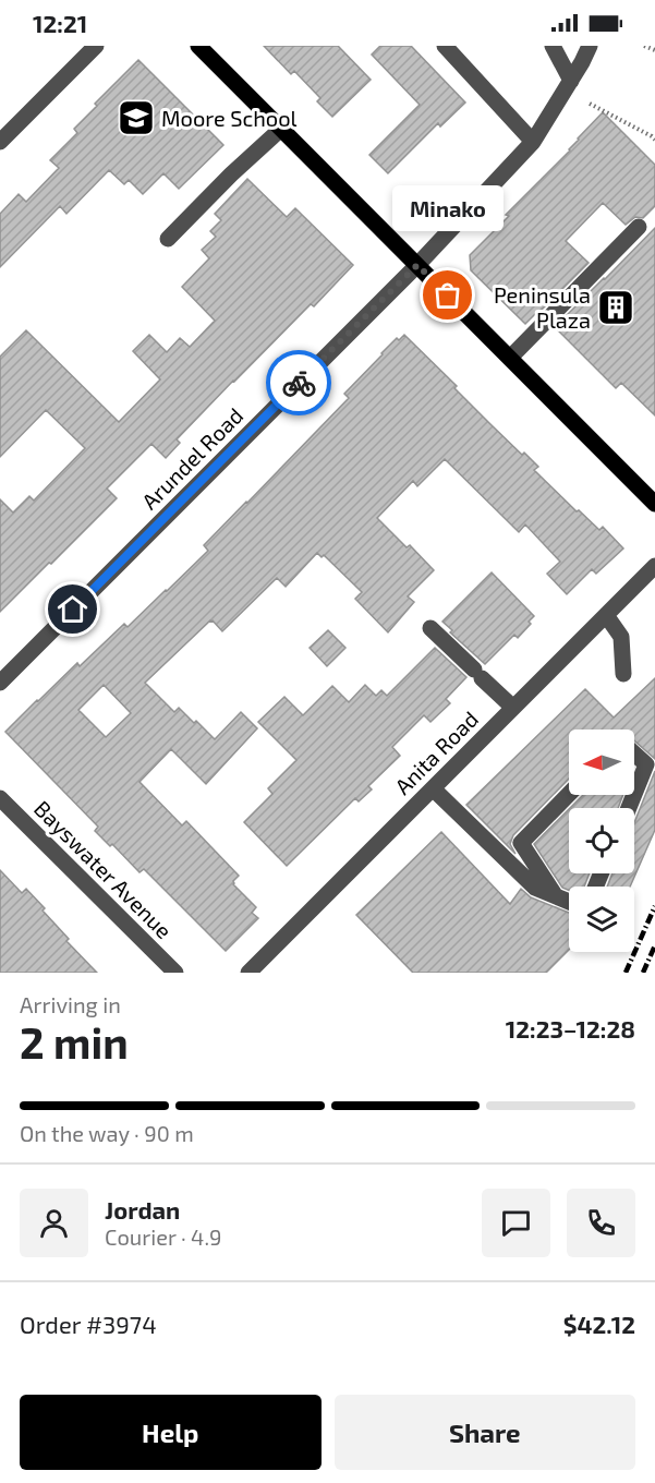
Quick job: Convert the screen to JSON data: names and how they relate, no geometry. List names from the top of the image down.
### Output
{
  "streets": {
    "street": ["Arundel Road", "Anita Road", "Bayswater Avenue"]
  },
  "places": {
    "school or university": ["Moore School"],
    "other": ["Minako"],
    "building": ["Peninsula Plaza"]
  },
  "north": "left",
  "page": {
    "status": "12:21",
    "bubble": "Minako",
    "heading": ["2 min", "Arriving in", "12:23–12:28"],
    "panel": [
      "Jordan",
      "Courier · 4.9",
      "Order #3974",
      "$42.12"
    ],
    "bar": "On the way · 90 m",
    "buttons": ["Help", "Share"]
  }
}
